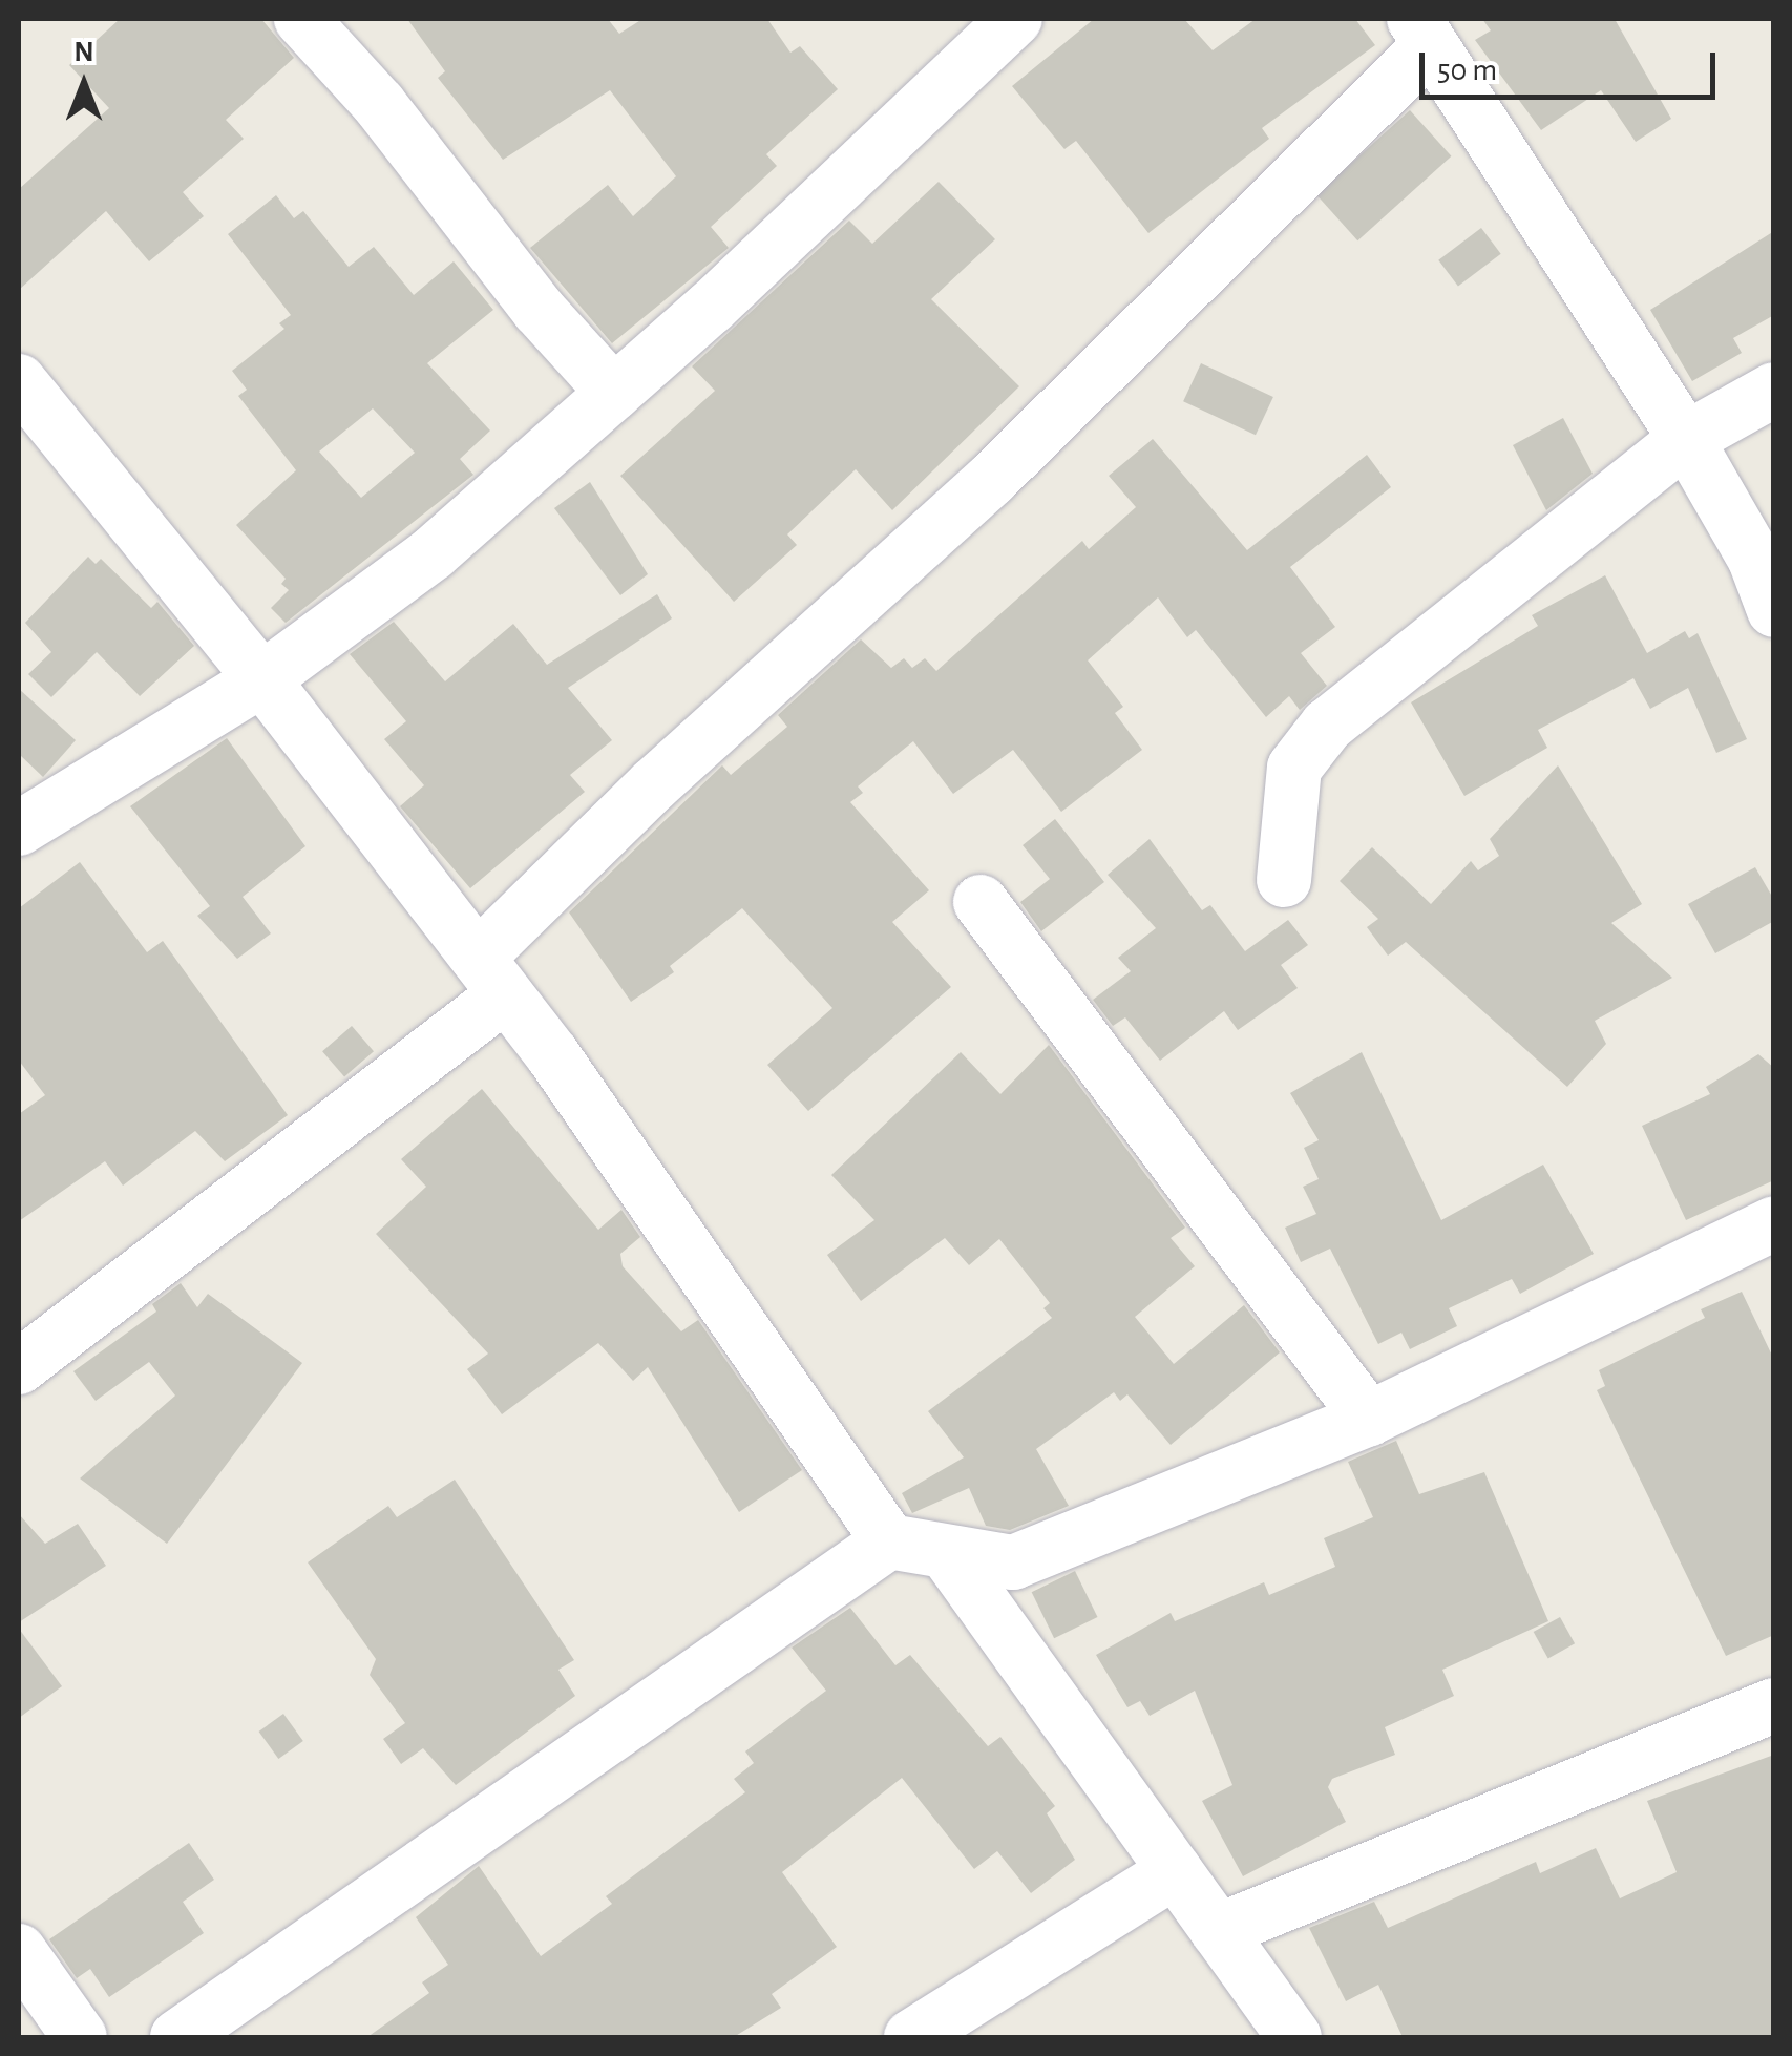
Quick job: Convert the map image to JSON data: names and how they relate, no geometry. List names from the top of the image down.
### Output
{
  "scale_bar": "50 m",
  "north": "top"
}
